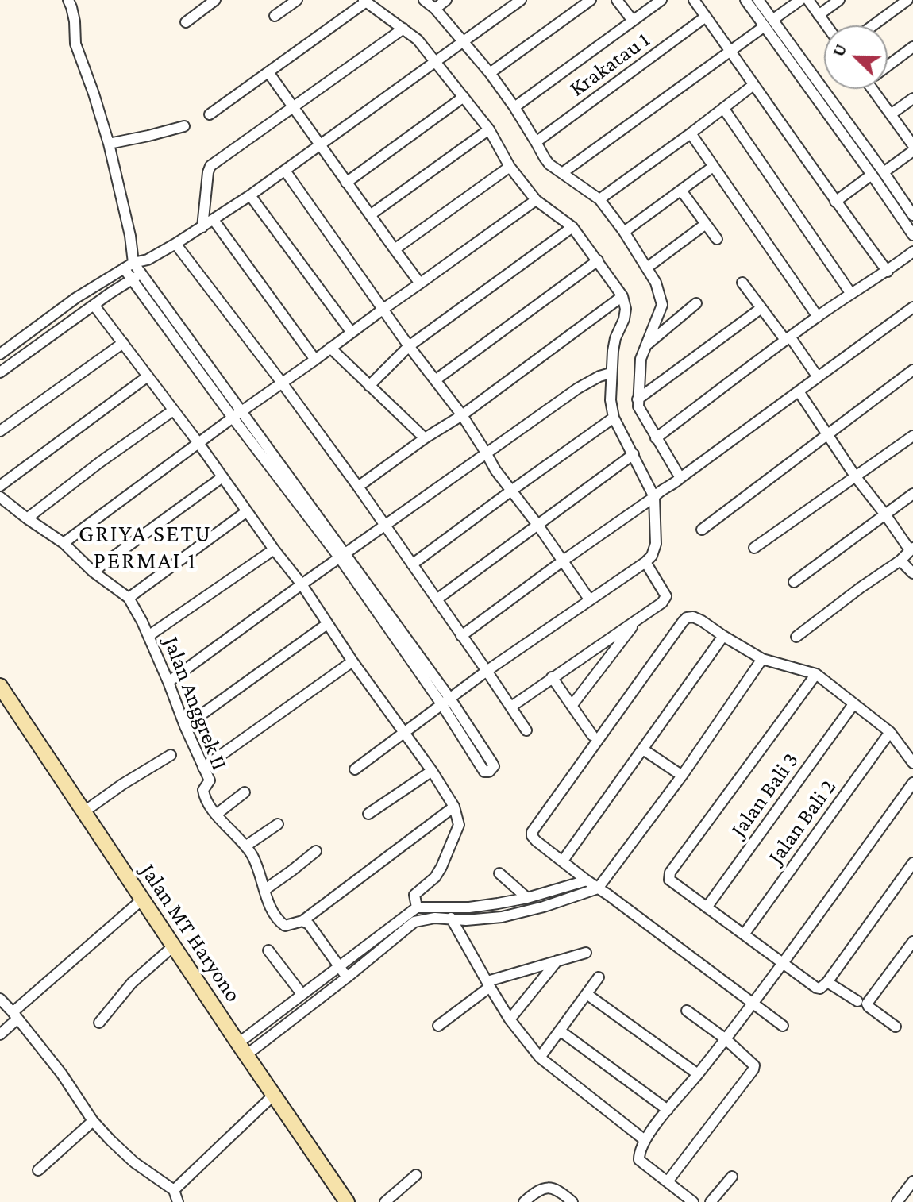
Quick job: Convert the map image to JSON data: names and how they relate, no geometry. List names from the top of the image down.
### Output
{
  "streets": {
    "main road": ["Jalan MT Haryono"],
    "street": [
      "Krakatau 1",
      "Jalan Anggrek II",
      "Jalan Bali 3",
      "Jalan Bali 2"
    ]
  },
  "districts": ["GRIYA SETU PERMAI 1"],
  "north": "top left"
}
